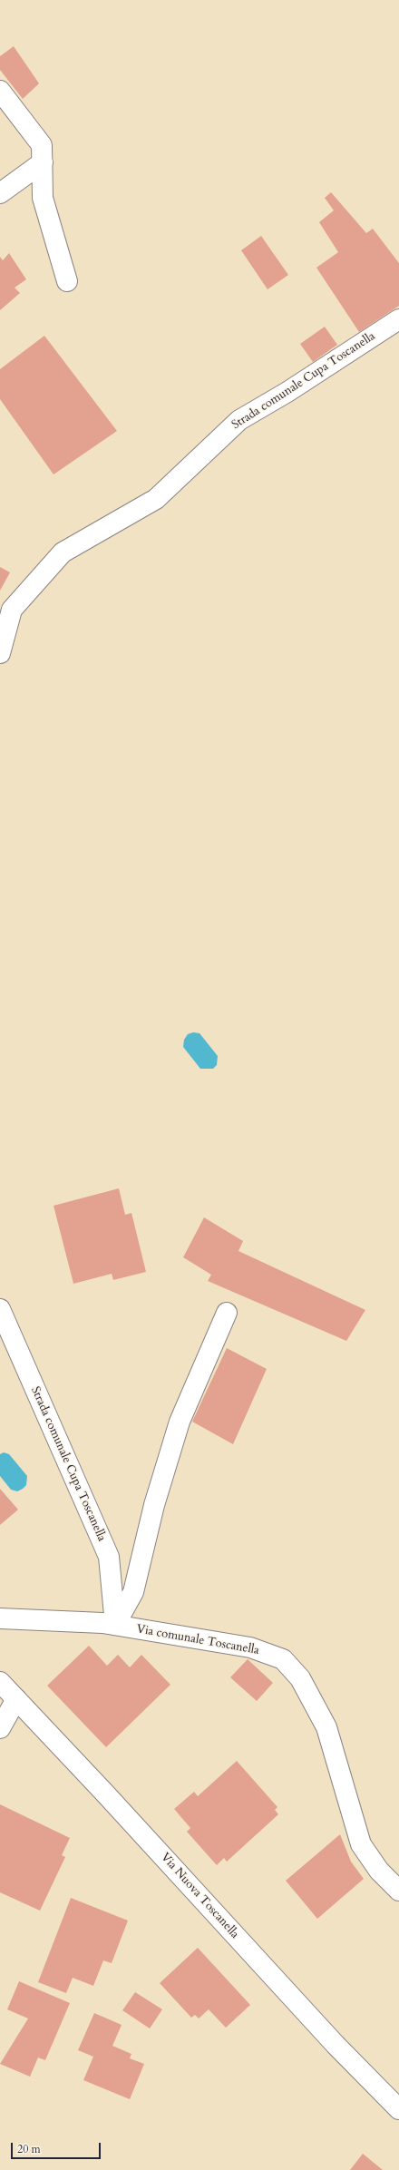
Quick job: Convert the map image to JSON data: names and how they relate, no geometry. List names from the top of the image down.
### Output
{
  "streets": {
    "street": ["Strada comunale Cupa Toscanella", "Via comunale Toscanella", "Via Nuova Toscanella"]
  },
  "crossings": [
    ["Strada comunale Cupa Toscanella", "Via comunale Toscanella"]
  ],
  "scale_bar": "20 m"
}
